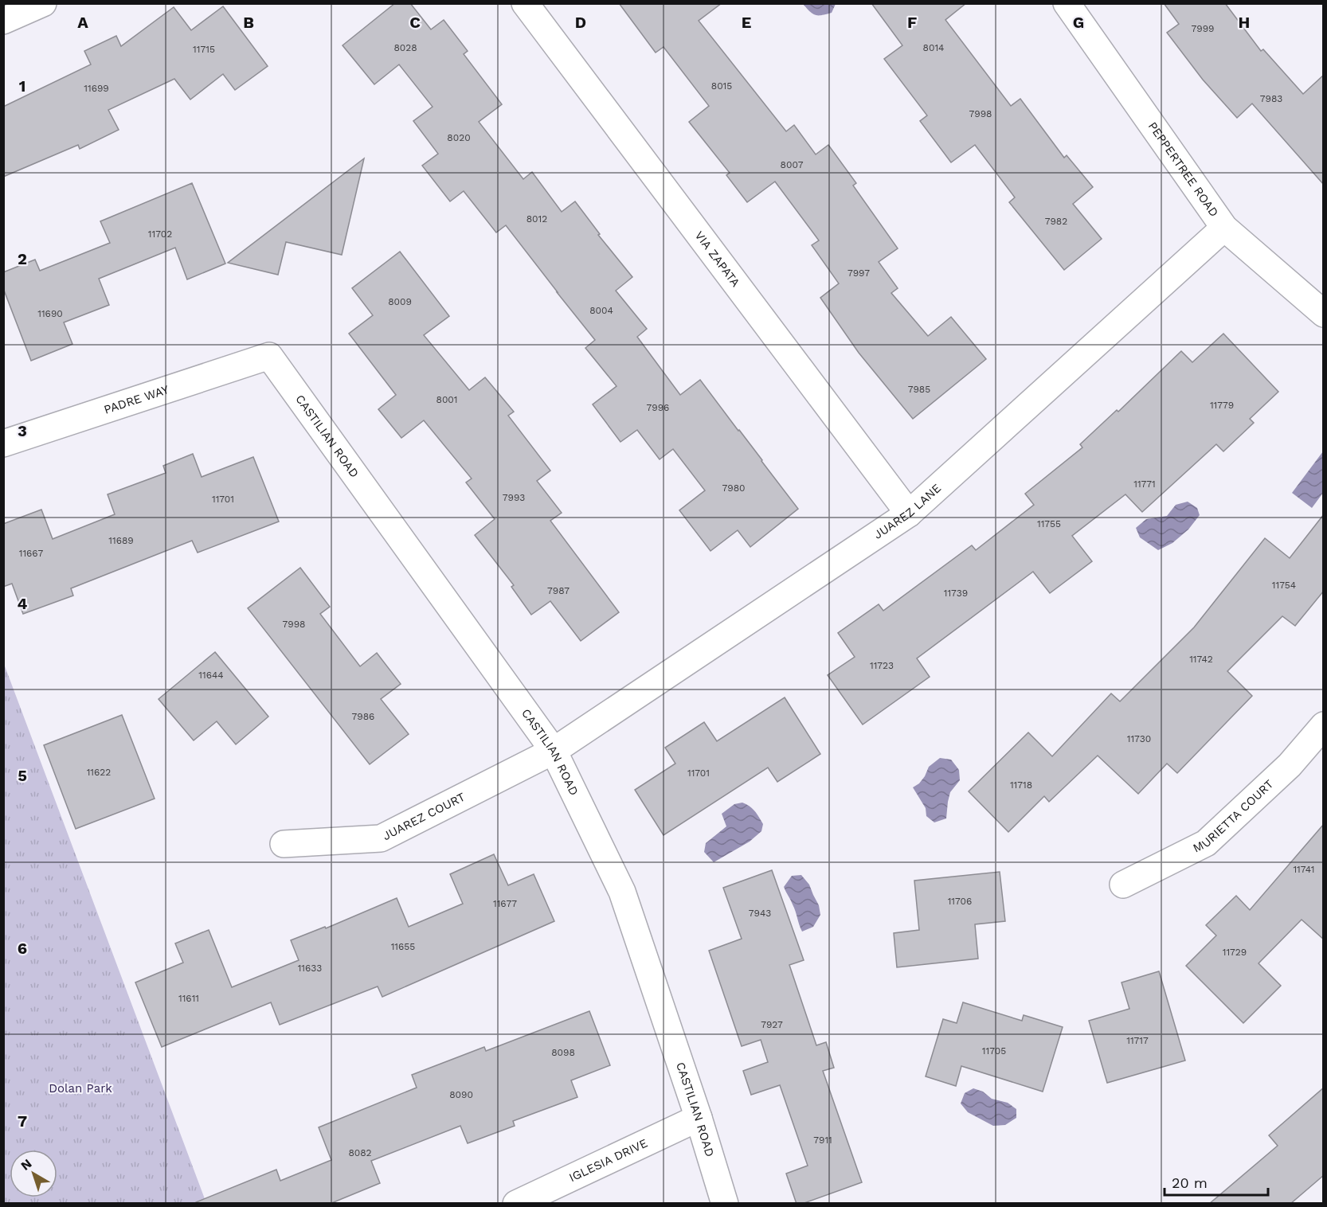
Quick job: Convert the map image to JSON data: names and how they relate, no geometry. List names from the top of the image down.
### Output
{
  "streets": {
    "street": [
      "PEPPERTREE ROAD",
      "VIA ZAPATA",
      "PADRE WAY",
      "CASTILIAN ROAD",
      "JUAREZ LANE",
      "MURIETTA COURT",
      "JUAREZ COURT",
      "IGLESIA DRIVE"
    ]
  },
  "crossings": [
    ["PEPPERTREE ROAD", "JUAREZ LANE"],
    ["VIA ZAPATA", "JUAREZ LANE"],
    ["PADRE WAY", "CASTILIAN ROAD"],
    ["CASTILIAN ROAD", "JUAREZ LANE"],
    ["CASTILIAN ROAD", "JUAREZ COURT"],
    ["CASTILIAN ROAD", "IGLESIA DRIVE"],
    ["JUAREZ LANE", "JUAREZ COURT"]
  ],
  "parks": ["Dolan Park"],
  "house_numbers": [
    "7999",
    "8028",
    "8014",
    "11715",
    "8015",
    "11699",
    "7983",
    "7998",
    "8020",
    "8007",
    "8012",
    "7982",
    "11702",
    "7997",
    "8009",
    "8004",
    "11690",
    "7985",
    "8001",
    "11779",
    "7996",
    "11771",
    "7980",
    "7993",
    "11701",
    "11755",
    "11689",
    "11667",
    "11754",
    "7987",
    "11739",
    "7998",
    "11742",
    "11723",
    "11644",
    "7986",
    "11730",
    "11622",
    "11701",
    "11718",
    "11741",
    "11706",
    "11677",
    "7943",
    "11655",
    "11729",
    "11633",
    "11611",
    "7927",
    "11717",
    "11705",
    "8098",
    "8090",
    "7911",
    "8082"
  ],
  "scale_bar": "20 m",
  "north": "top left",
  "grid": {
    "columns": [
      "A",
      "B",
      "C",
      "D",
      "E",
      "F",
      "G",
      "H"
    ],
    "rows": [
      "1",
      "2",
      "3",
      "4",
      "5",
      "6",
      "7"
    ]
  }
}
